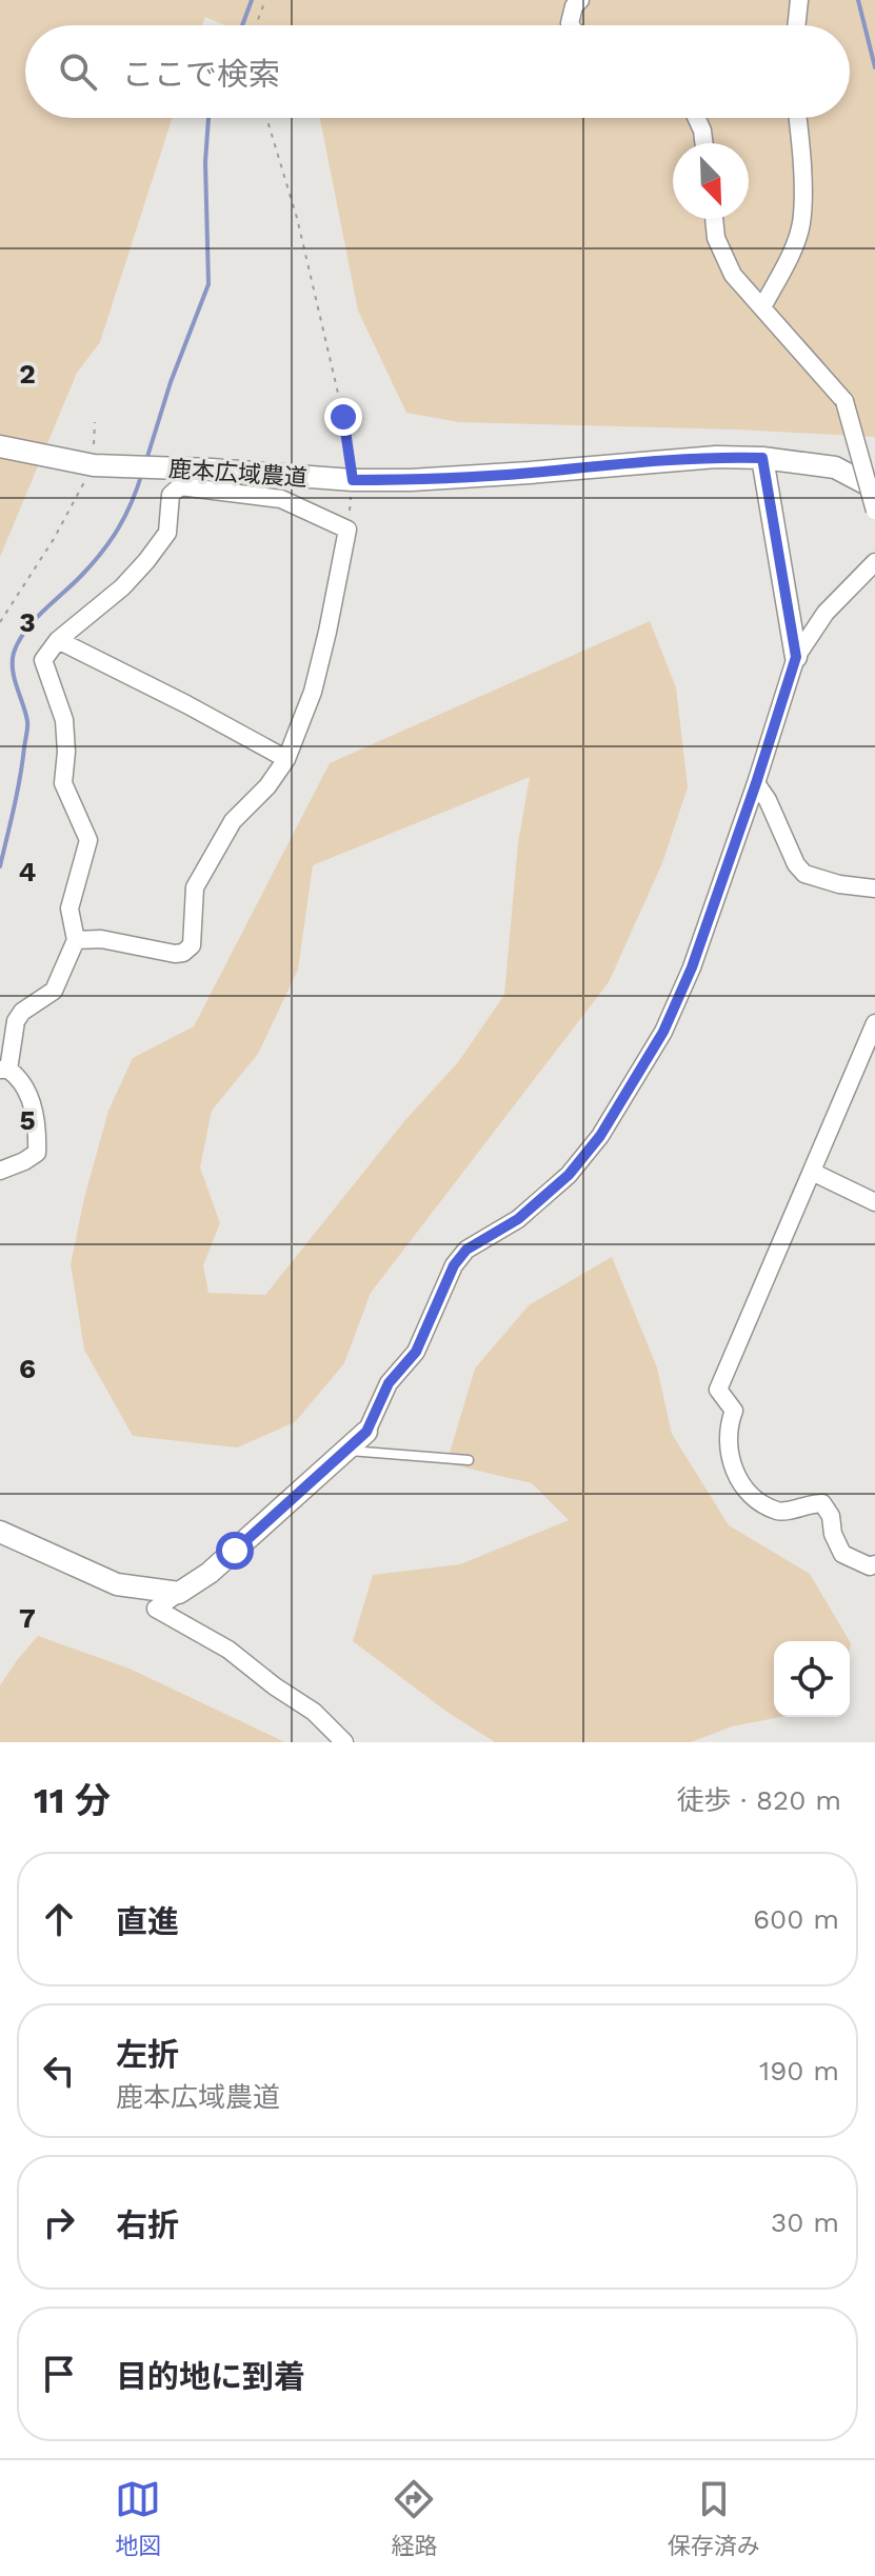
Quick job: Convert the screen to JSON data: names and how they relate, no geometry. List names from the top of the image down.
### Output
{
  "streets": {
    "street": ["鹿本広域農道"]
  },
  "north": "bottom right",
  "page": {
    "search": "ここで検索",
    "heading": ["11 分", "徒歩 · 820 m"],
    "list": [
      ["直進", "600 m"],
      ["左折", "鹿本広域農道", "190 m"],
      ["右折", "30 m"],
      "目的地に到着"
    ],
    "nav": ["地図", "経路", "保存済み"]
  },
  "grid": {
    "rows": [
      "2",
      "3",
      "4",
      "5",
      "6",
      "7"
    ]
  }
}
